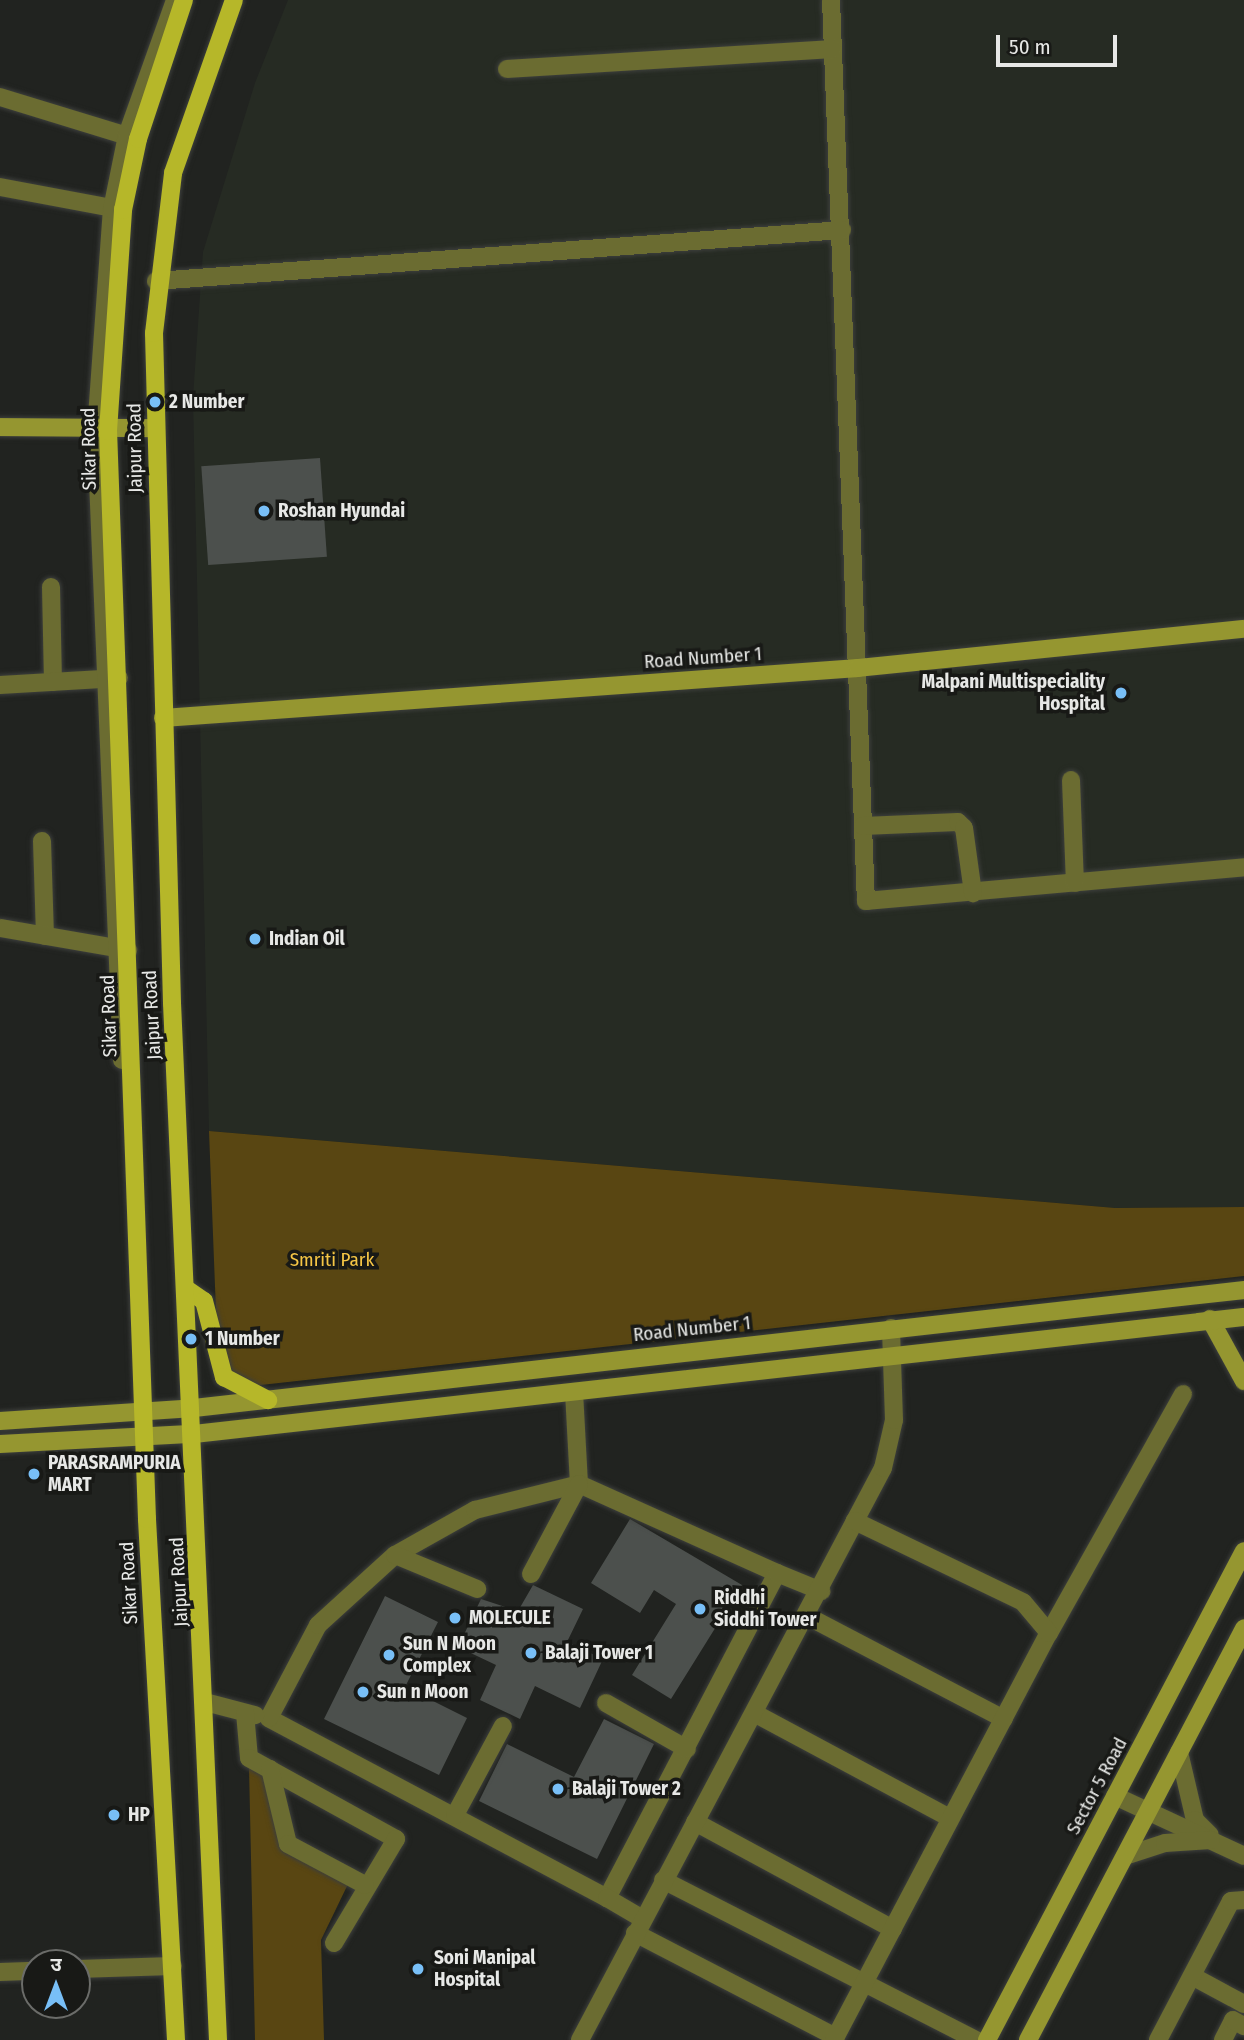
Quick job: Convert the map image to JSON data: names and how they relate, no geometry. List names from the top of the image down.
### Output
{
  "streets": {
    "main road": ["Jaipur Road", "Sikar Road"],
    "street": ["Road Number 1", "Sector 5 Road"]
  },
  "crossings": [
    ["Jaipur Road", "Road Number 1"],
    ["Sikar Road", "Road Number 1"]
  ],
  "parks": ["Smriti Park"],
  "places": [
    "2 Number",
    "Roshan Hyundai",
    "Malpani Multispeciality Hospital",
    "Indian Oil",
    "1 Number",
    "PARASRAMPURIA MART",
    "Riddhi Siddhi Tower",
    "MOLECULE",
    "Balaji Tower 1",
    "Sun N Moon Complex",
    "Sun n Moon",
    "Balaji Tower 2",
    "HP",
    "Soni Manipal Hospital"
  ],
  "scale_bar": "50 m",
  "north": "top"
}
